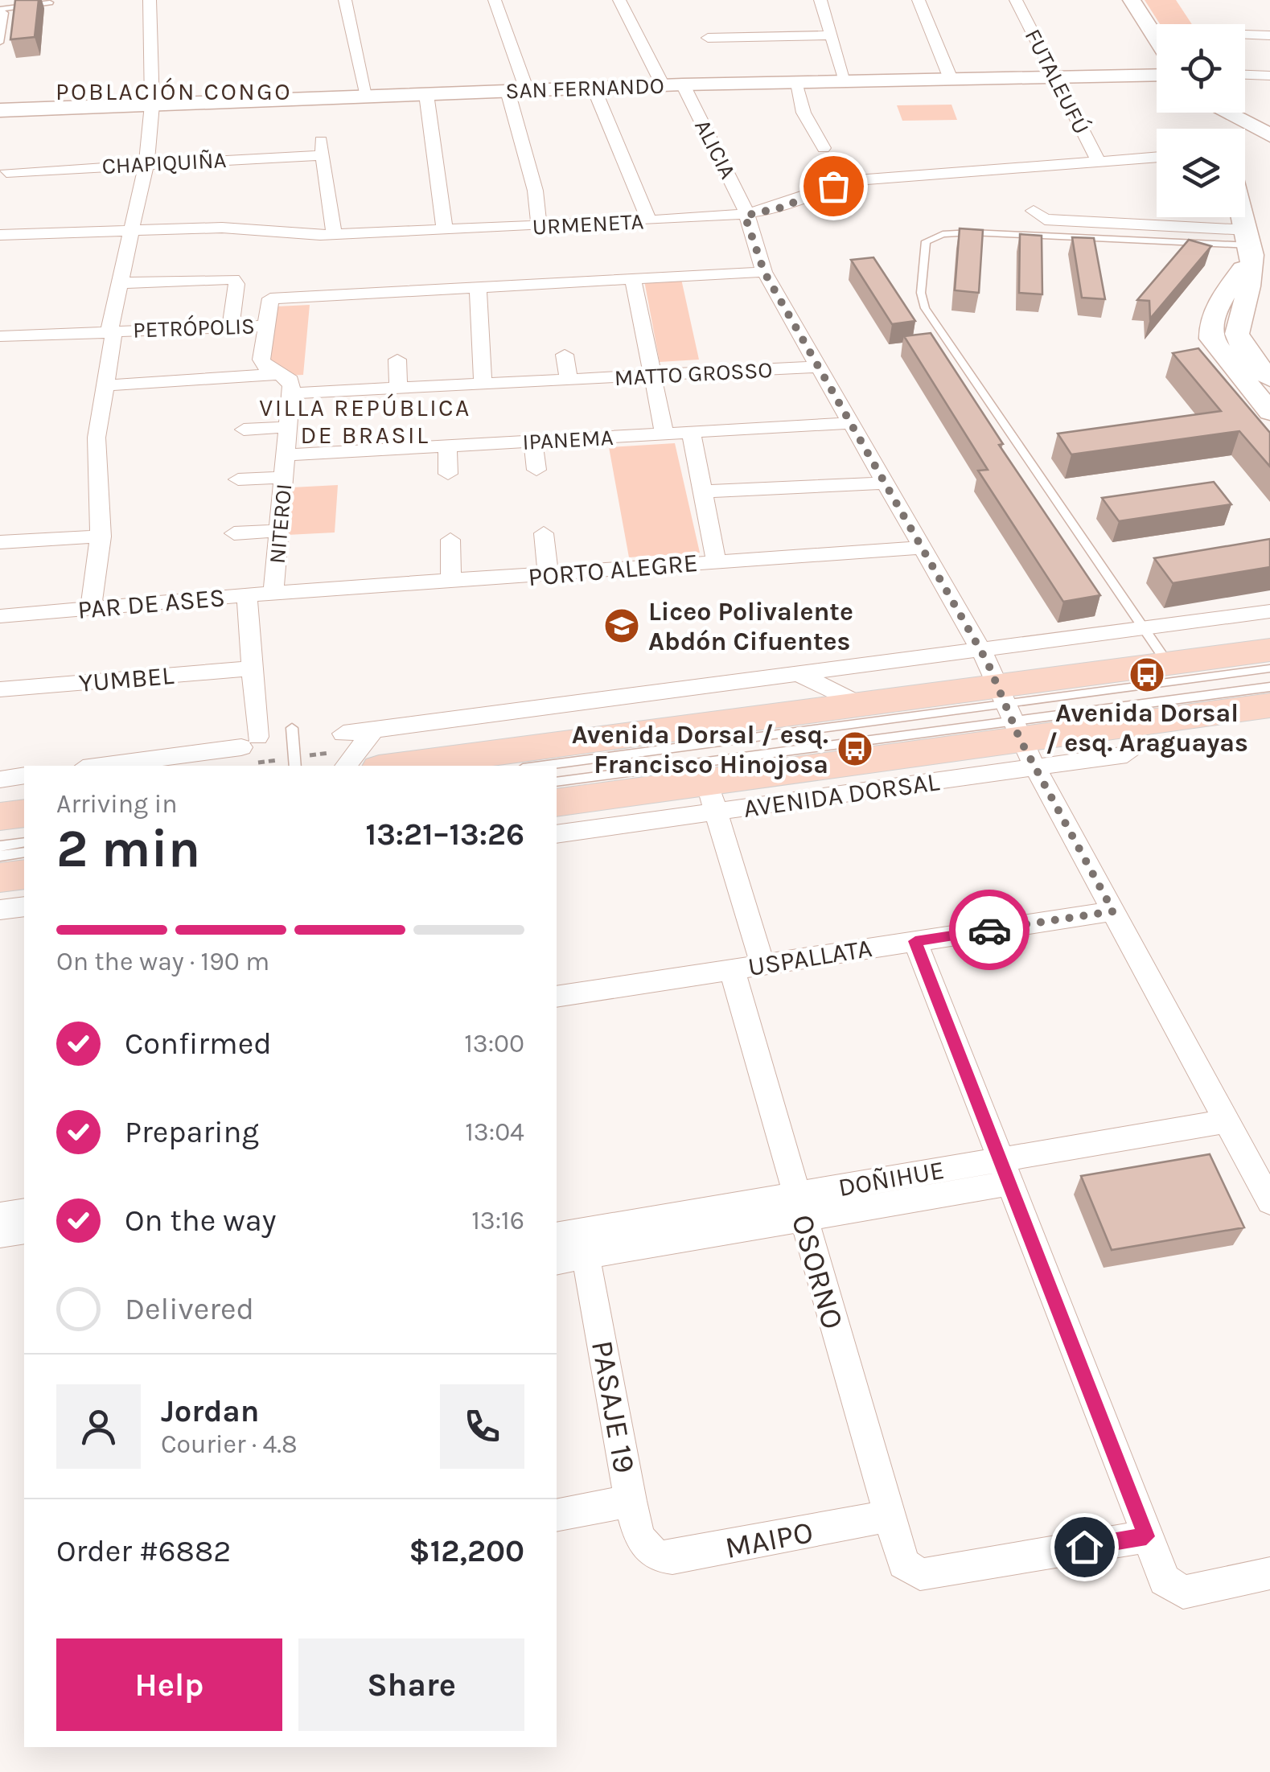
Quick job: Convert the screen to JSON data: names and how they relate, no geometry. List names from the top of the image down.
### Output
{
  "streets": {
    "main road": ["AVENIDA DORSAL"],
    "street": [
      "FUTALEUFÚ",
      "SAN FERNANDO",
      "ALICIA",
      "CHAPIQUIÑA",
      "URMENETA",
      "PETRÓPOLIS",
      "MATTO GROSSO",
      "IPANEMA",
      "NITEROI",
      "PORTO ALEGRE",
      "PAR DE ASES",
      "YUMBEL",
      "USPALLATA",
      "DOÑIHUE",
      "OSORNO",
      "PASAJE 19",
      "MAIPO"
    ]
  },
  "crossings": [
    ["FUTALEUFÚ", "SAN FERNANDO"],
    ["FUTALEUFÚ", "URMENETA"],
    ["SAN FERNANDO", "ALICIA"],
    ["ALICIA", "URMENETA"],
    ["ALICIA", "PETRÓPOLIS"],
    ["ALICIA", "MATTO GROSSO"],
    ["ALICIA", "IPANEMA"],
    ["ALICIA", "PORTO ALEGRE"],
    ["ALICIA", "AVENIDA DORSAL"],
    ["ALICIA", "USPALLATA"],
    ["ALICIA", "DOÑIHUE"],
    ["CHAPIQUIÑA", "URMENETA"],
    ["MATTO GROSSO", "NITEROI"],
    ["IPANEMA", "NITEROI"],
    ["NITEROI", "PAR DE ASES"],
    ["NITEROI", "YUMBEL"],
    ["PORTO ALEGRE", "PAR DE ASES"],
    ["USPALLATA", "OSORNO"],
    ["DOÑIHUE", "OSORNO"],
    ["DOÑIHUE", "PASAJE 19"],
    ["OSORNO", "MAIPO"],
    ["PASAJE 19", "MAIPO"]
  ],
  "districts": ["POBLACIÓN CONGO", "VILLA REPÚBLICA DE BRASIL"],
  "places": {
    "school or university": ["Liceo Polivalente Abdón Cifuentes"],
    "bus stop": ["Avenida Dorsal / esq. Araguayas", "Avenida Dorsal / esq. Francisco Hinojosa"]
  },
  "page": {
    "heading": ["2 min", "Arriving in", "13:21–13:26"],
    "panel": [
      "Jordan",
      "Courier · 4.8",
      "Order #6882",
      "$12,200"
    ],
    "bar": "On the way · 190 m",
    "list": [
      ["Confirmed", "13:00"],
      ["Preparing", "13:04"],
      ["On the way", "13:16"],
      "Delivered"
    ],
    "buttons": ["Help", "Share"]
  }
}
